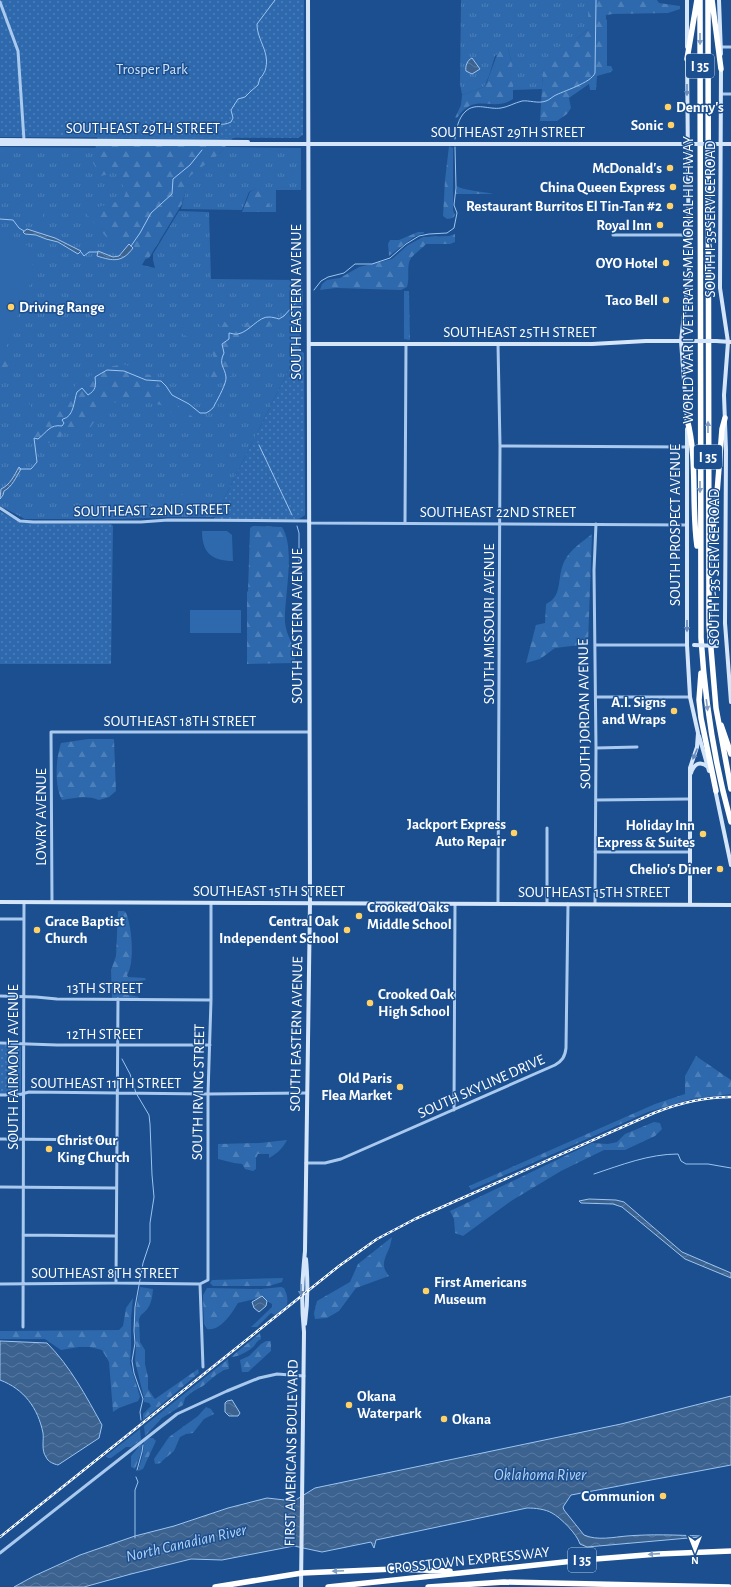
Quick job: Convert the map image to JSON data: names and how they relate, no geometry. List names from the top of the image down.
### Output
{
  "streets": {
    "highway": ["I 35", "WORLD WAR I VETERANS MEMORIAL HIGHWAY", "CROSSTOWN EXPRESSWAY"],
    "main road": [
      "SOUTHEAST 29TH STREET",
      "SOUTH I-35 SERVICE ROAD",
      "SOUTH EASTERN AVENUE",
      "SOUTHEAST 25TH STREET",
      "SOUTH PROSPECT AVENUE",
      "SOUTHEAST 15TH STREET",
      "FIRST AMERICANS BOULEVARD"
    ],
    "street": [
      "SOUTHEAST 22ND STREET",
      "SOUTH MISSOURI AVENUE",
      "SOUTH JORDAN AVENUE",
      "SOUTHEAST 18TH STREET",
      "LOWRY AVENUE",
      "13TH STREET",
      "12TH STREET",
      "SOUTH FAIRMONT AVENUE",
      "SOUTHEAST 11TH STREET",
      "SOUTH SKYLINE DRIVE",
      "SOUTH IRVING STREET",
      "SOUTHEAST 8TH STREET"
    ]
  },
  "crossings": [
    ["SOUTHEAST 29TH STREET", "SOUTH I-35 SERVICE ROAD"],
    ["SOUTHEAST 29TH STREET", "SOUTH EASTERN AVENUE"],
    ["SOUTHEAST 29TH STREET", "SOUTH PROSPECT AVENUE"],
    ["SOUTH I-35 SERVICE ROAD", "SOUTHEAST 25TH STREET"],
    ["SOUTH EASTERN AVENUE", "SOUTHEAST 25TH STREET"],
    ["SOUTH EASTERN AVENUE", "SOUTHEAST 22ND STREET"],
    ["SOUTH EASTERN AVENUE", "SOUTHEAST 18TH STREET"],
    ["SOUTH EASTERN AVENUE", "SOUTHEAST 15TH STREET"],
    ["SOUTH EASTERN AVENUE", "SOUTHEAST 11TH STREET"],
    ["SOUTH EASTERN AVENUE", "SOUTH SKYLINE DRIVE"],
    ["SOUTH EASTERN AVENUE", "FIRST AMERICANS BOULEVARD"],
    ["SOUTHEAST 25TH STREET", "SOUTH PROSPECT AVENUE"],
    ["SOUTHEAST 25TH STREET", "SOUTH MISSOURI AVENUE"],
    ["SOUTHEAST 22ND STREET", "SOUTH PROSPECT AVENUE"],
    ["SOUTHEAST 22ND STREET", "SOUTH MISSOURI AVENUE"],
    ["SOUTHEAST 22ND STREET", "SOUTH JORDAN AVENUE"],
    ["SOUTH PROSPECT AVENUE", "SOUTHEAST 15TH STREET"],
    ["SOUTH MISSOURI AVENUE", "SOUTHEAST 15TH STREET"],
    ["SOUTH JORDAN AVENUE", "SOUTHEAST 15TH STREET"],
    ["SOUTHEAST 18TH STREET", "LOWRY AVENUE"],
    ["LOWRY AVENUE", "SOUTHEAST 15TH STREET"],
    ["SOUTHEAST 15TH STREET", "SOUTH FAIRMONT AVENUE"],
    ["SOUTHEAST 15TH STREET", "SOUTH SKYLINE DRIVE"],
    ["SOUTHEAST 15TH STREET", "SOUTH IRVING STREET"],
    ["13TH STREET", "SOUTH FAIRMONT AVENUE"],
    ["13TH STREET", "SOUTH IRVING STREET"],
    ["12TH STREET", "SOUTH FAIRMONT AVENUE"],
    ["12TH STREET", "SOUTH IRVING STREET"],
    ["SOUTH FAIRMONT AVENUE", "SOUTHEAST 11TH STREET"],
    ["SOUTH FAIRMONT AVENUE", "SOUTHEAST 8TH STREET"],
    ["SOUTHEAST 11TH STREET", "SOUTH IRVING STREET"],
    ["SOUTH IRVING STREET", "SOUTHEAST 8TH STREET"]
  ],
  "water": ["Oklahoma River", "North Canadian River"],
  "parks": ["Trosper Park"],
  "places": [
    "Denny's",
    "Sonic",
    "McDonald's",
    "China Queen Express",
    "Restaurant Burritos El Tin-Tan #2",
    "Royal Inn",
    "OYO Hotel",
    "Taco Bell",
    "Driving Range",
    "A.I. Signs and Wraps",
    "Jackport Express Auto Repair",
    "Holiday Inn Express & Suites",
    "Chelio's Diner",
    "Crooked Oaks Middle School",
    "Grace Baptist Church",
    "Central Oak Independent School",
    "Crooked Oak High School",
    "Old Paris Flea Market",
    "Christ Our King Church",
    "First Americans Museum",
    "Okana Waterpark",
    "Okana",
    "Communion"
  ],
  "north": "bottom"
}
